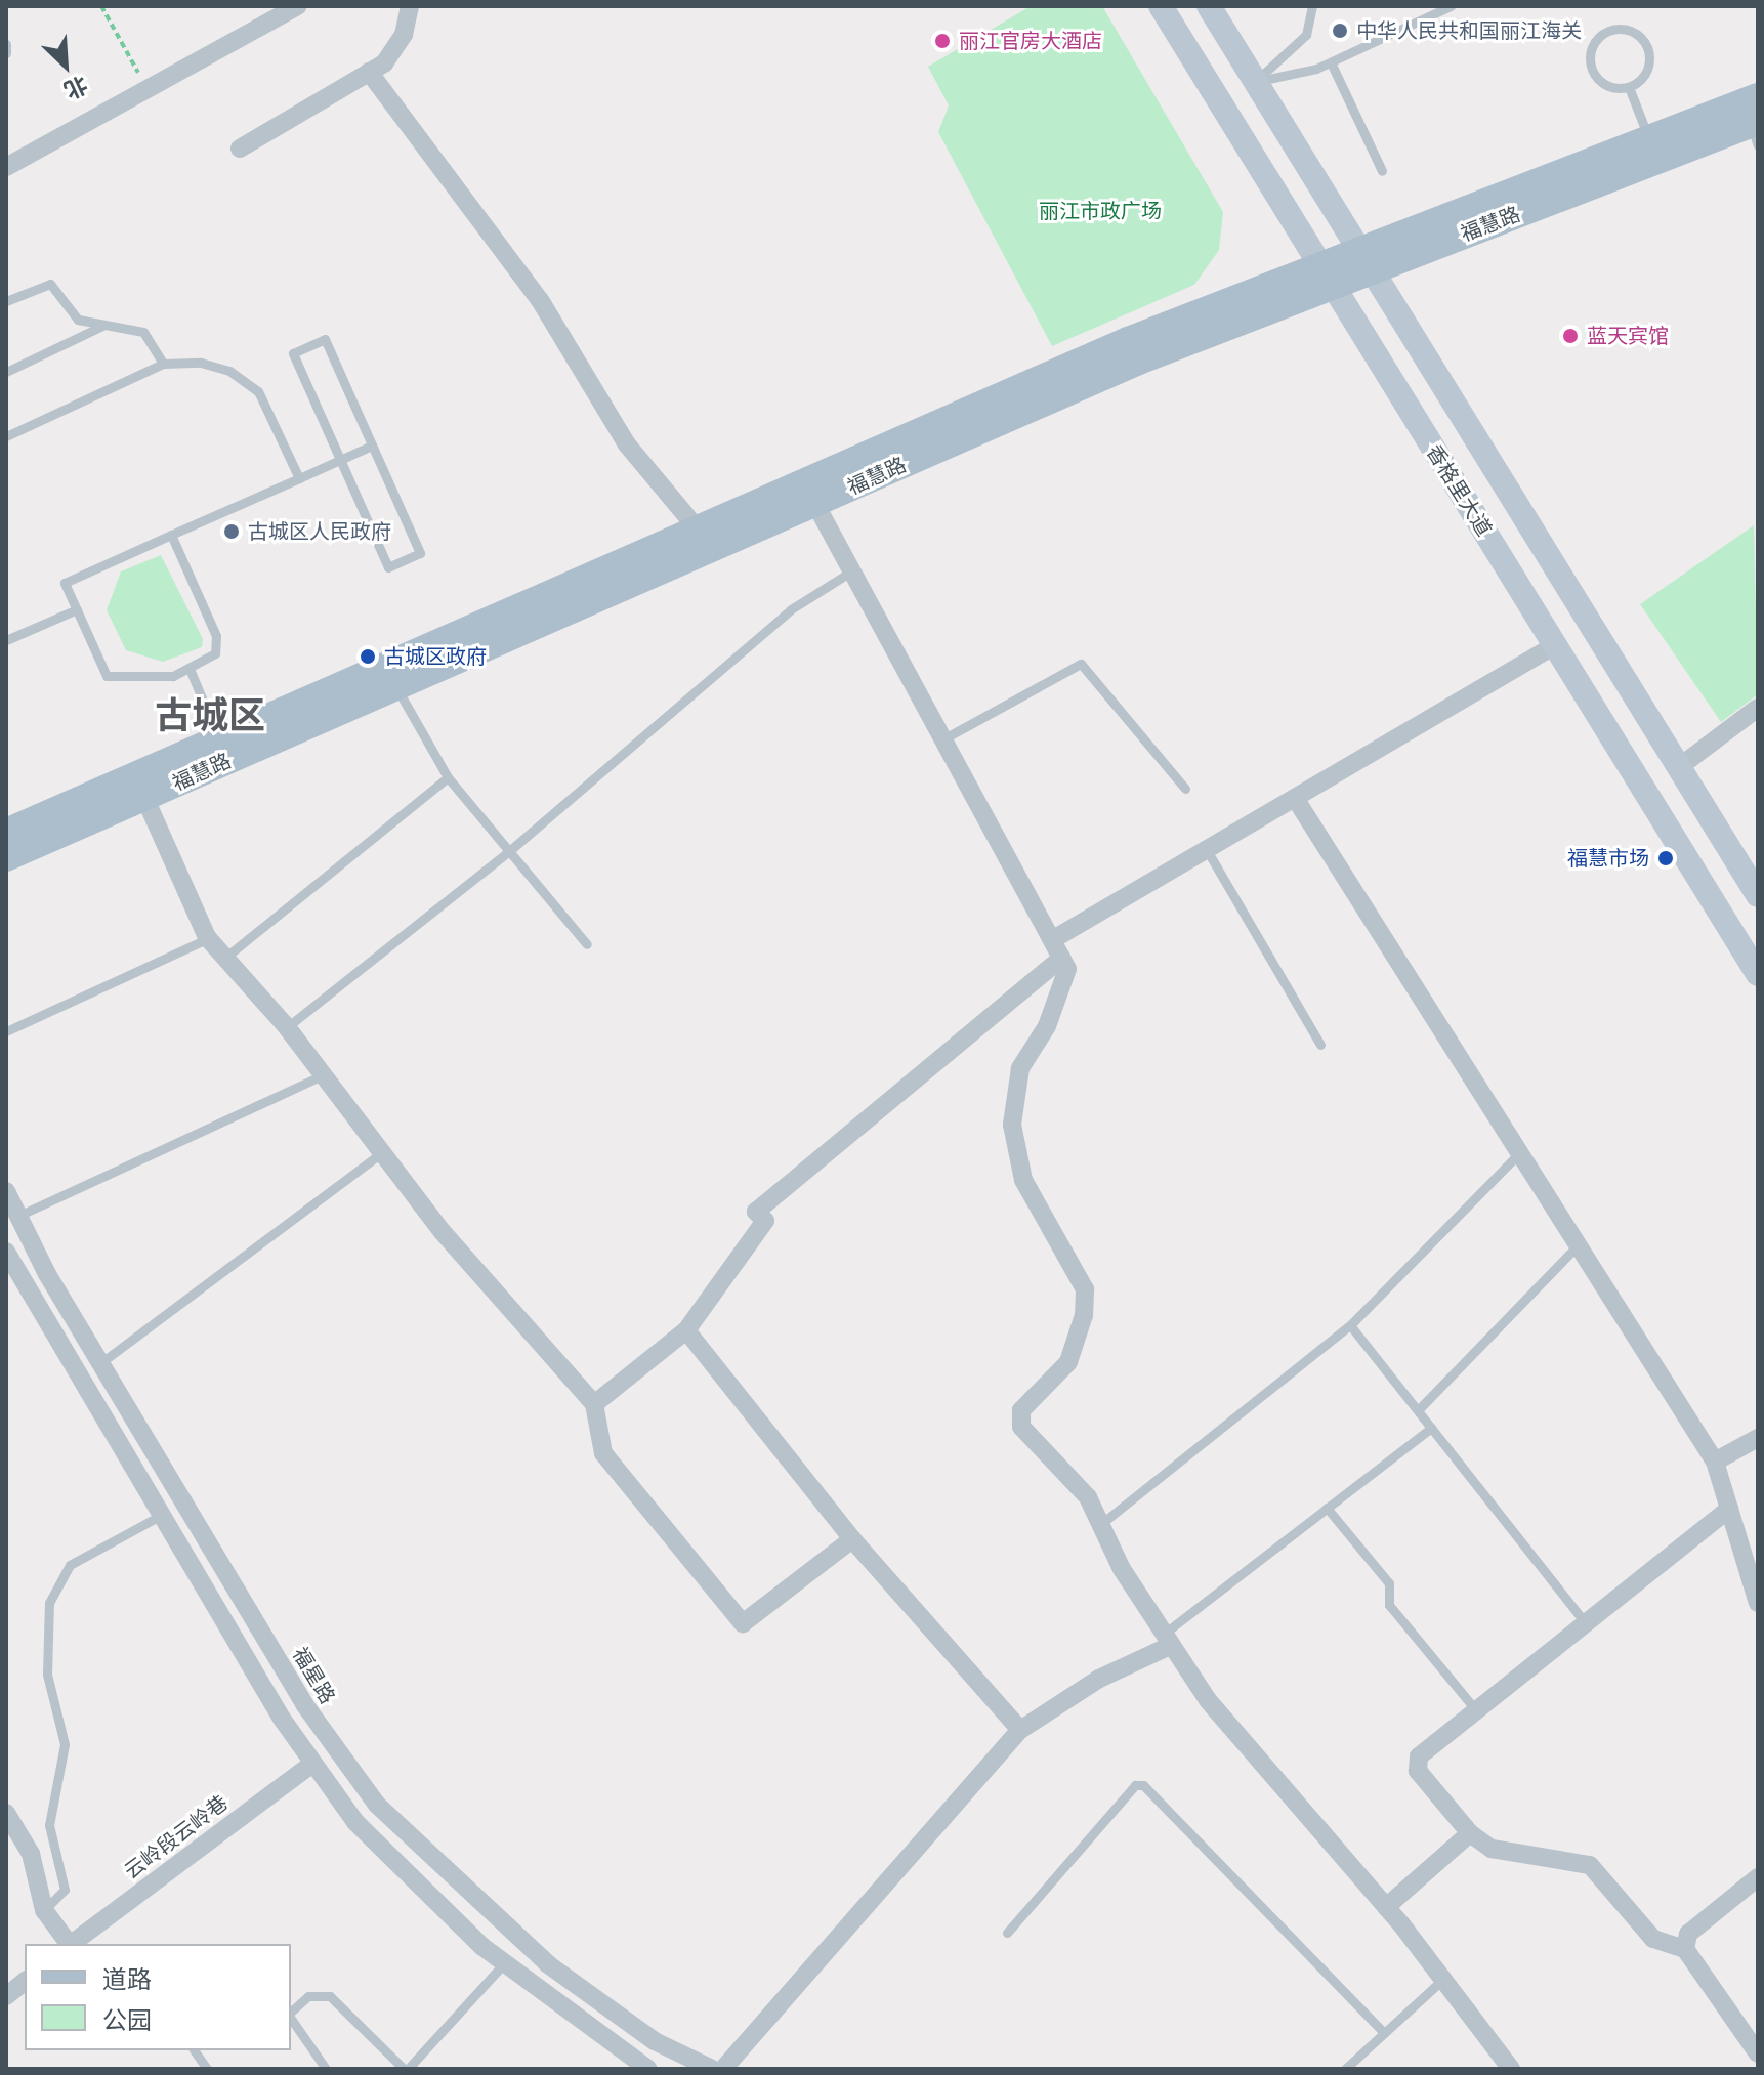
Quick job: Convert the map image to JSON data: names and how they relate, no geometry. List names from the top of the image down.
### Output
{
  "streets": {
    "main road": ["福慧路", "香格里大道"],
    "street": ["福星路", "云岭段云岭巷"]
  },
  "crossings": [
    ["福慧路", "香格里大道"]
  ],
  "districts": ["古城区"],
  "parks": ["丽江市政广场"],
  "places": [
    "中华人民共和国丽江海关",
    "丽江官房大酒店",
    "蓝天宾馆",
    "古城区人民政府",
    "古城区政府",
    "福慧市场"
  ],
  "legend": ["道路", "公园"],
  "north": "bottom right"
}
